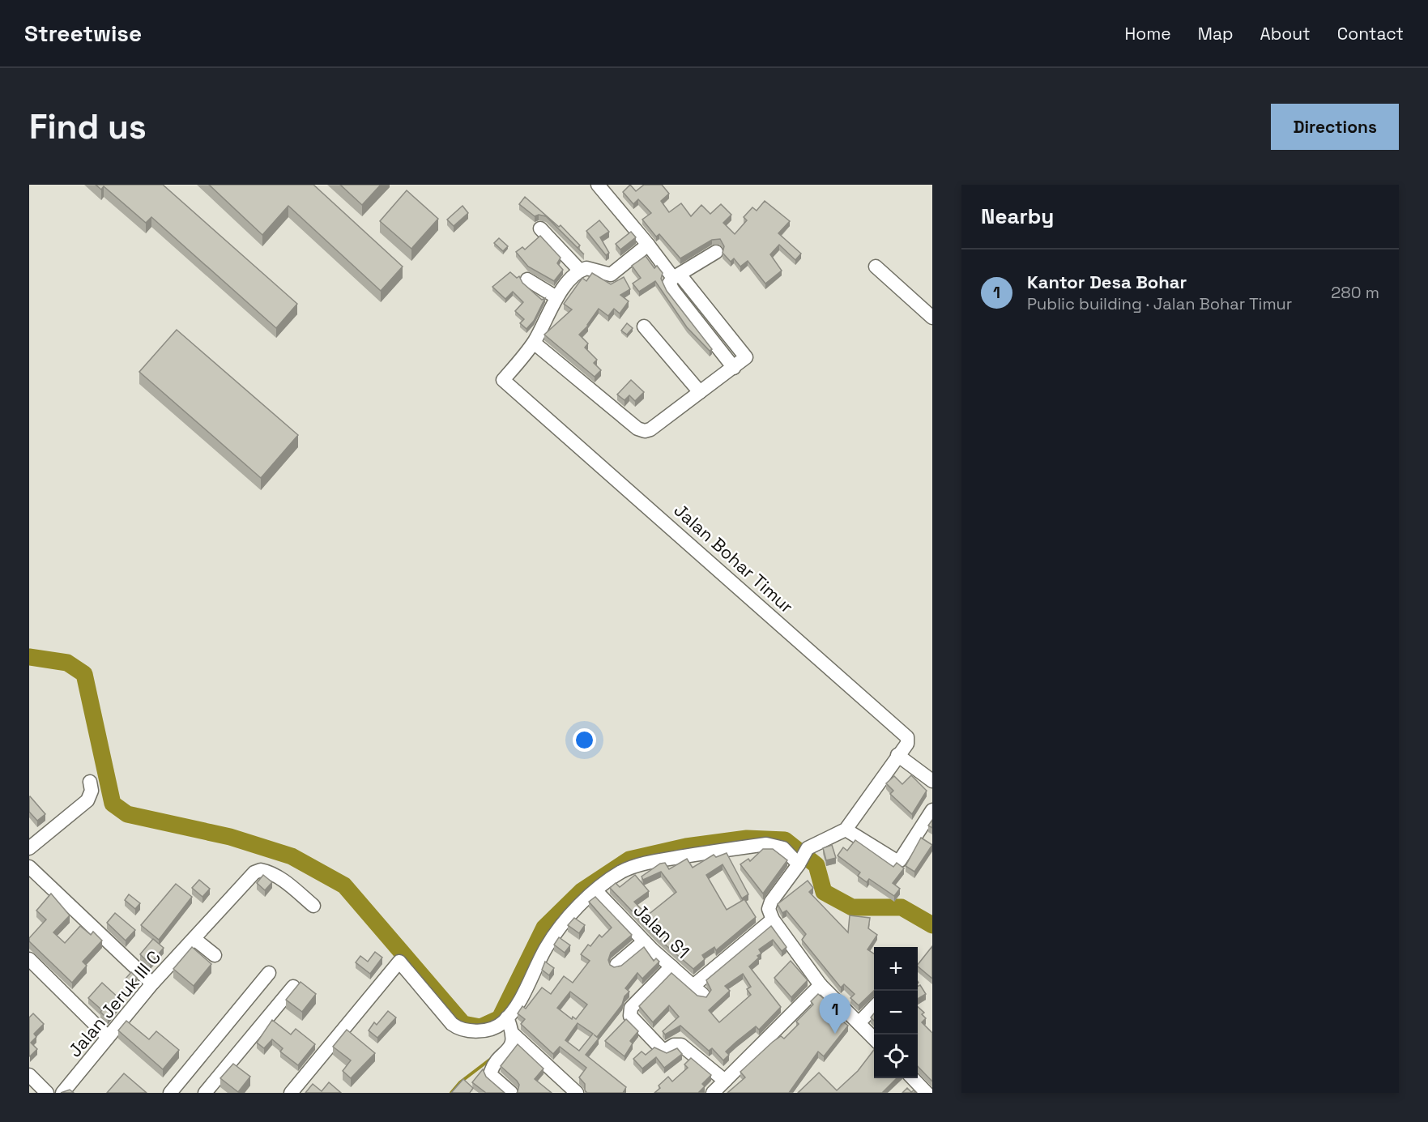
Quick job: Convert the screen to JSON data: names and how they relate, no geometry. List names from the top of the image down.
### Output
{
  "streets": {
    "street": ["Jalan Bohar Timur", "Jalan S1", "Jalan Jeruk III C"]
  },
  "page": {
    "header": "Streetwise",
    "nav": [
      "Home",
      "Map",
      "About",
      "Contact"
    ],
    "buttons": "Directions",
    "title": "Find us",
    "heading": "Nearby",
    "list": [
      {
        "mark": "1",
        "name": "Kantor Desa Bohar",
        "note": "Public building · Jalan Bohar Timur",
        "value": "280 m"
      }
    ],
    "map_buttons": ["+", "−"],
    "pins": "1"
  }
}
